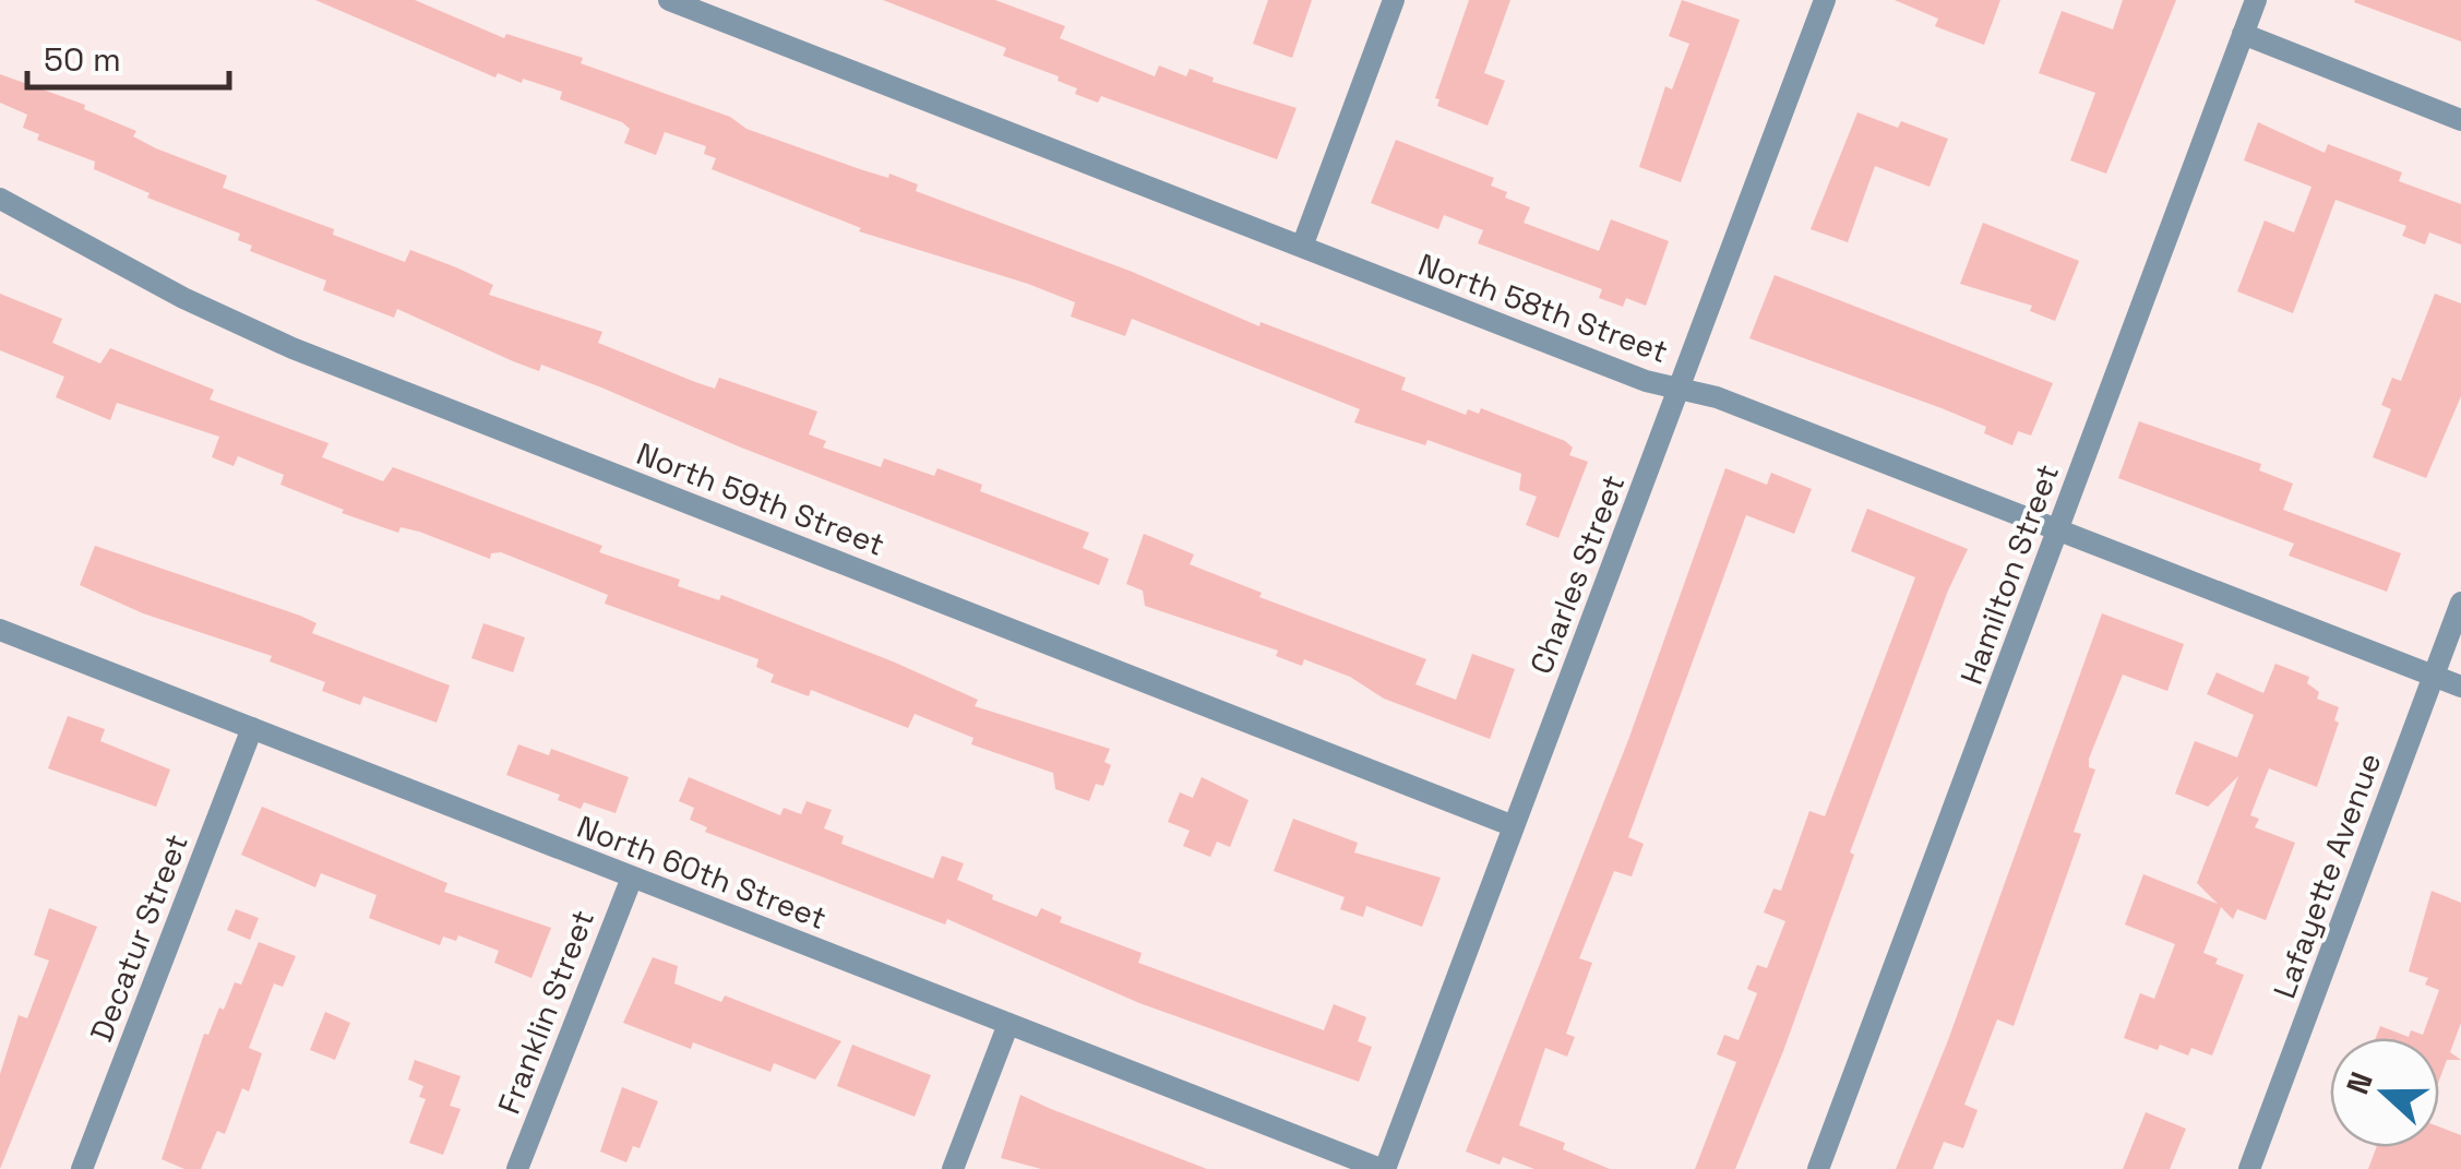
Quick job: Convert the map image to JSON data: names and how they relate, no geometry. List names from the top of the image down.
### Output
{
  "streets": {
    "street": [
      "North 58th Street",
      "North 59th Street",
      "Charles Street",
      "Hamilton Street",
      "North 60th Street",
      "Lafayette Avenue",
      "Decatur Street",
      "Franklin Street"
    ]
  },
  "crossings": [
    ["North 58th Street", "Charles Street"],
    ["North 58th Street", "Hamilton Street"],
    ["North 58th Street", "Lafayette Avenue"],
    ["North 59th Street", "Charles Street"],
    ["Charles Street", "North 60th Street"],
    ["North 60th Street", "Decatur Street"],
    ["North 60th Street", "Franklin Street"]
  ],
  "scale_bar": "50 m",
  "north": "left"
}
